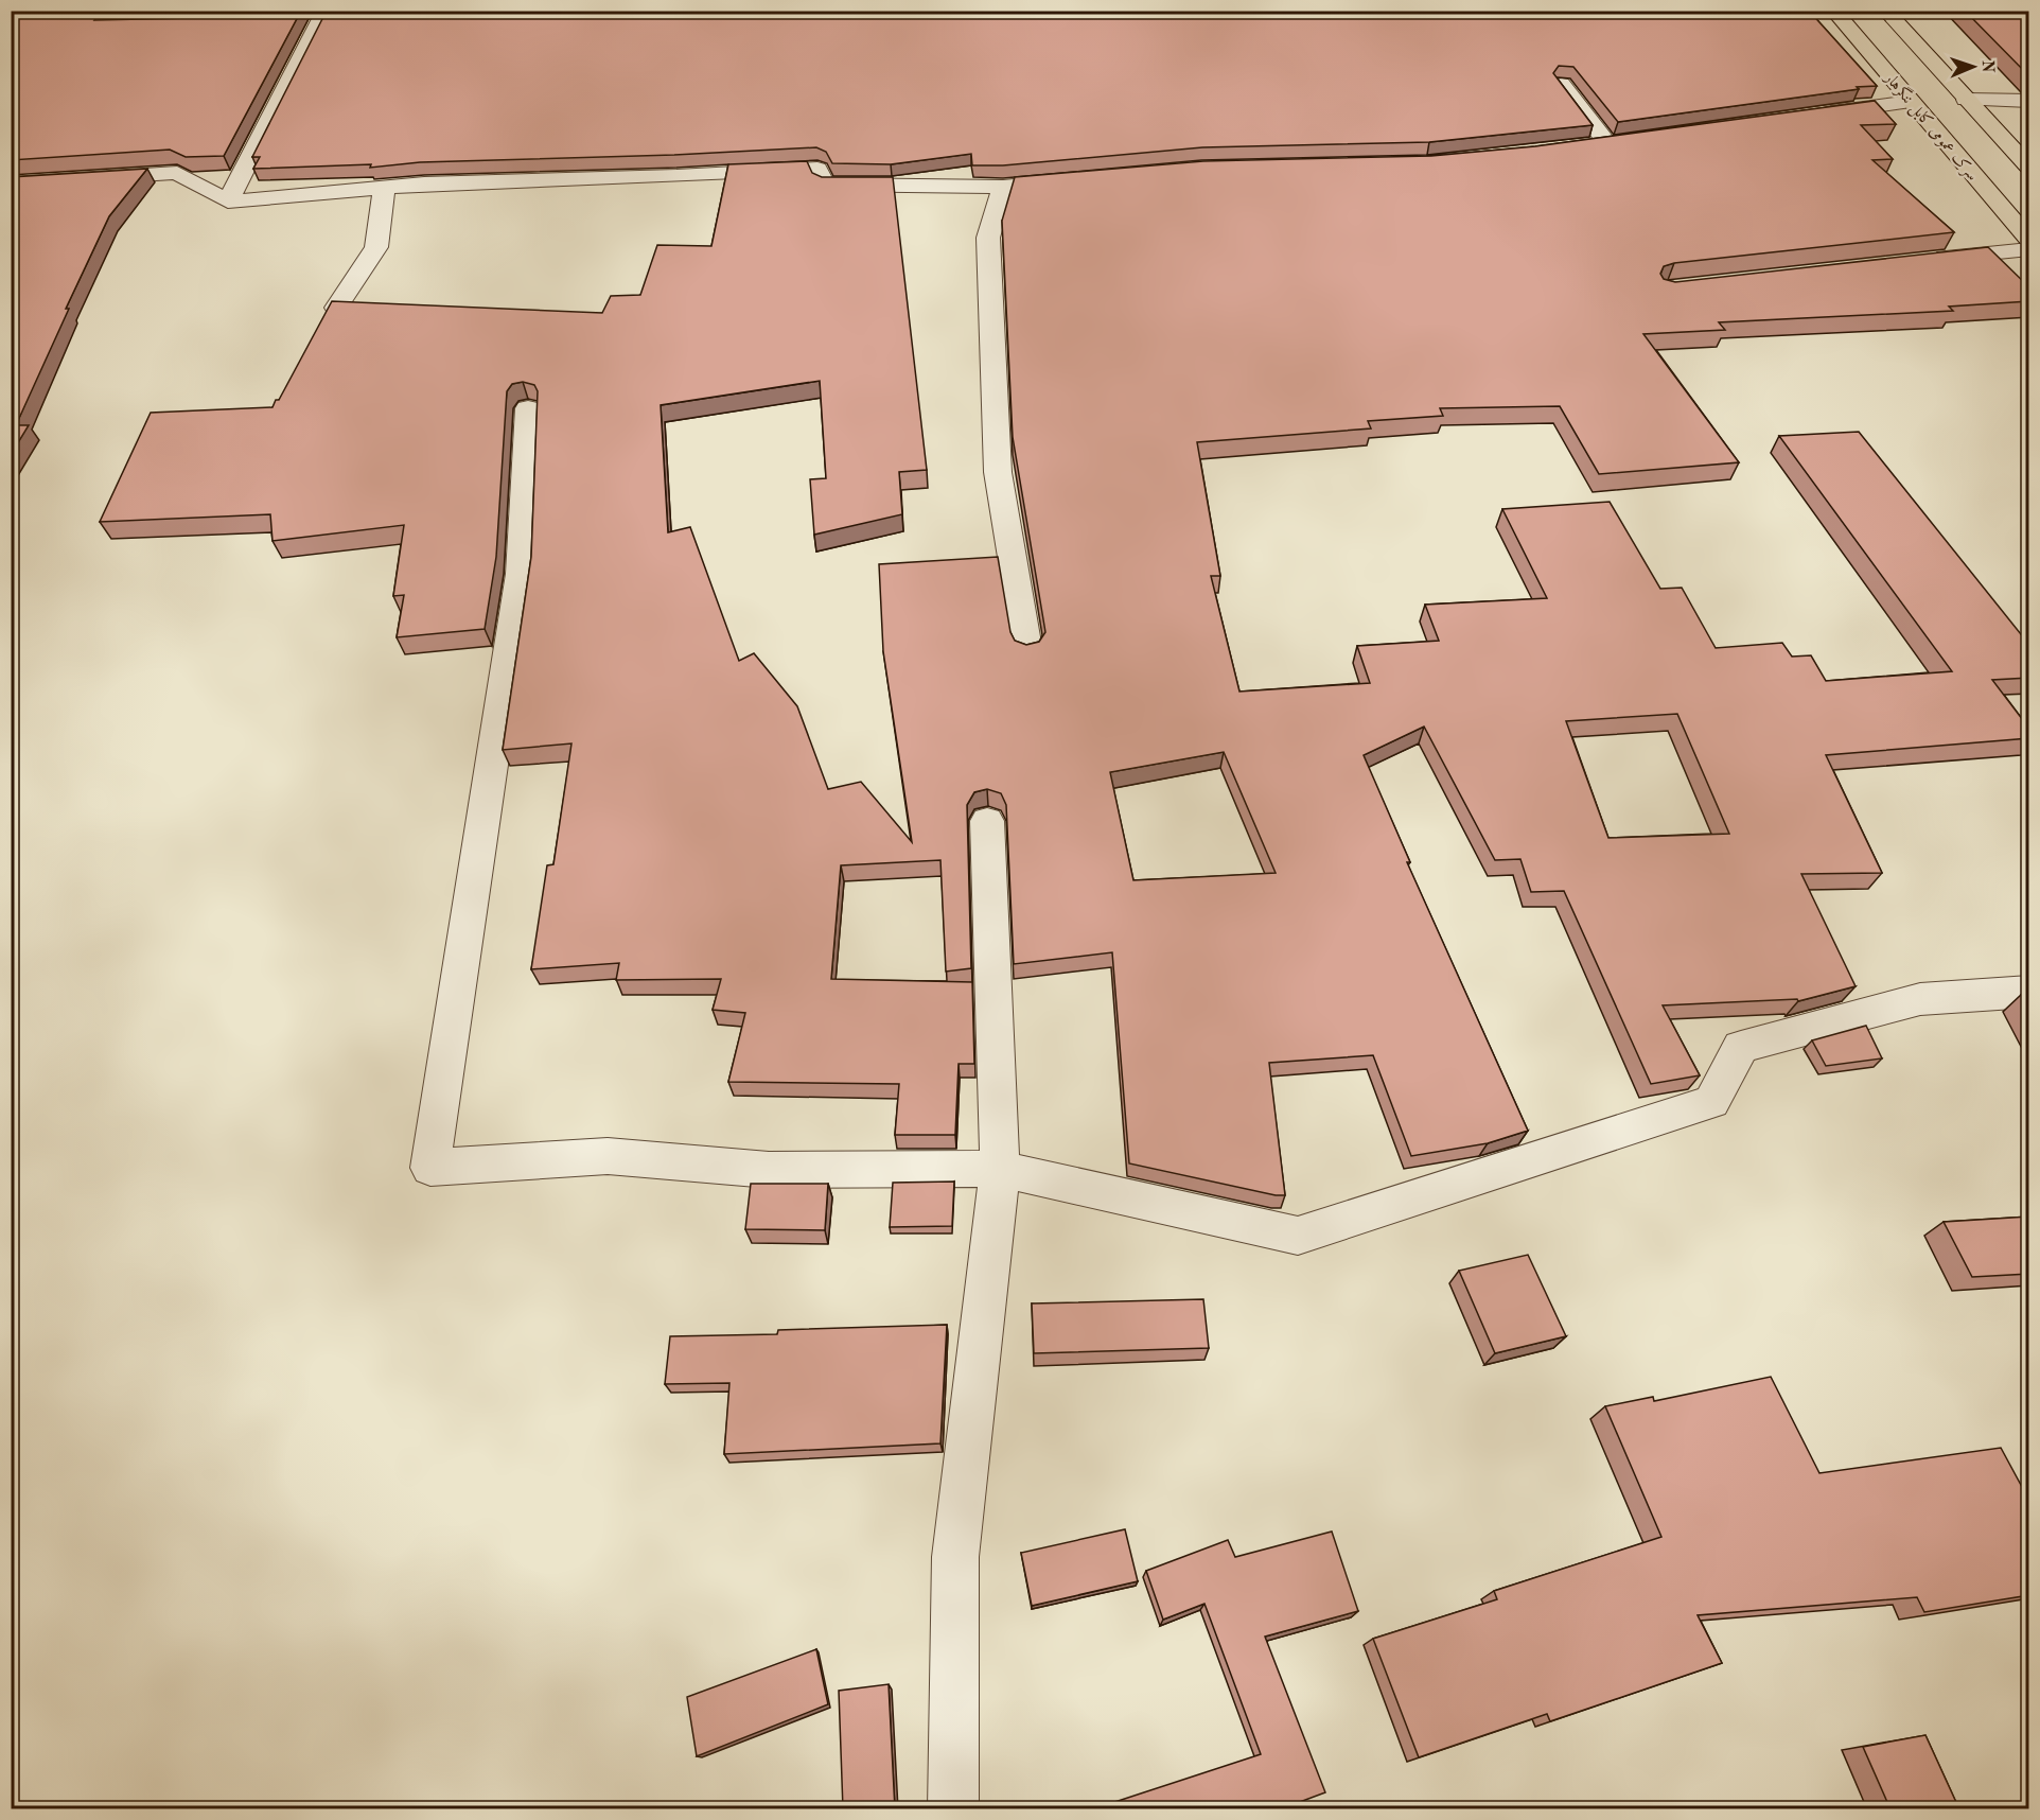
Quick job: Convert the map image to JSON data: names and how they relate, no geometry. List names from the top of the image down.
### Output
{
  "streets": {
    "highway": ["سرک عمومی کابل ننگرهار"]
  },
  "north": "right"
}
